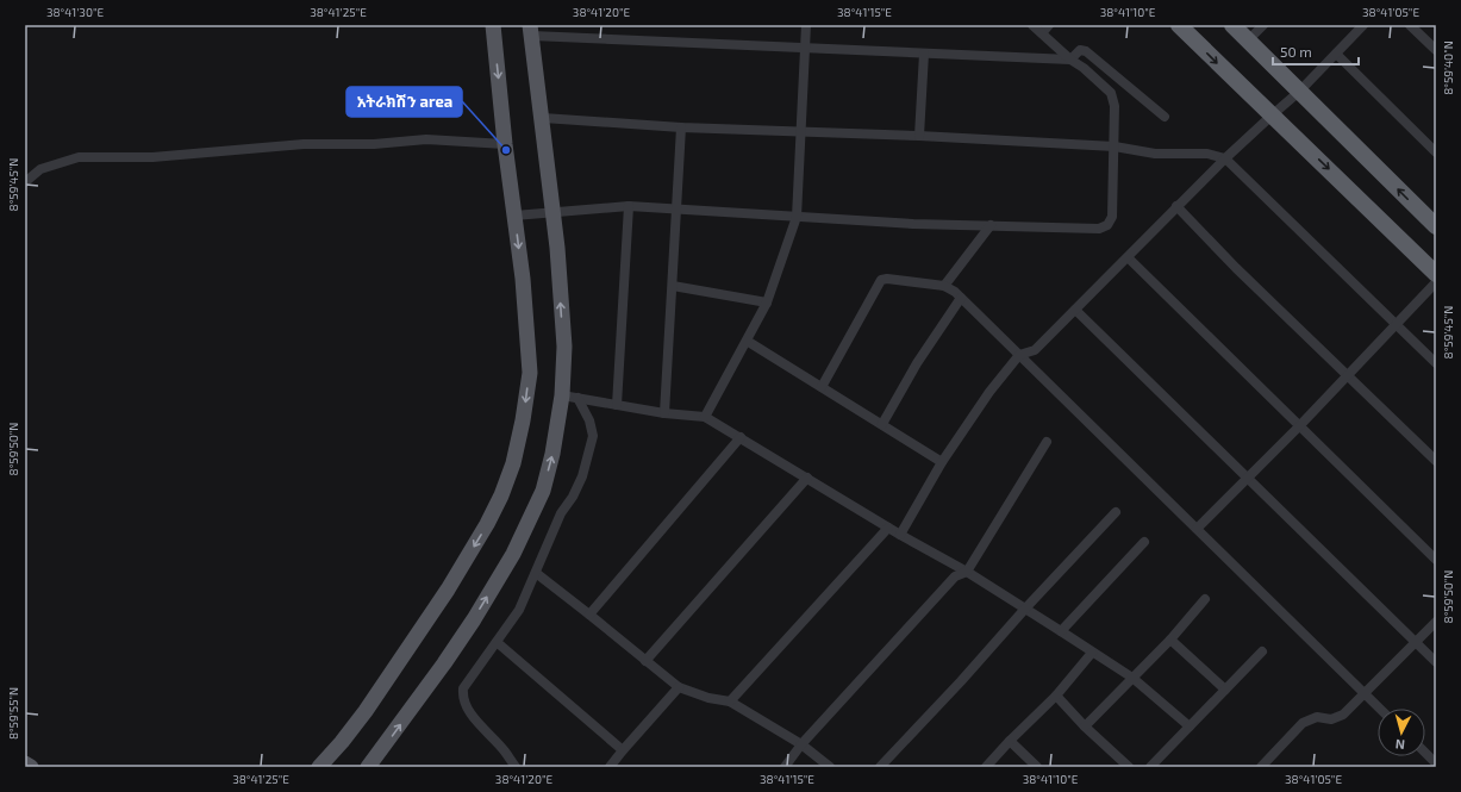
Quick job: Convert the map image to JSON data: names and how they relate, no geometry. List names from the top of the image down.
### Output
{
  "places": ["አትራክሽን area"],
  "scale_bar": "50 m",
  "north": "bottom",
  "coordinates": [
    "38°41'30\"E",
    "38°41'25\"E",
    "38°41'20\"E",
    "38°41'15\"E",
    "38°41'10\"E",
    "38°41'05\"E",
    "8°59'40\"N",
    "8°59'45\"N",
    "8°59'50\"N",
    "8°59'55\"N"
  ]
}
